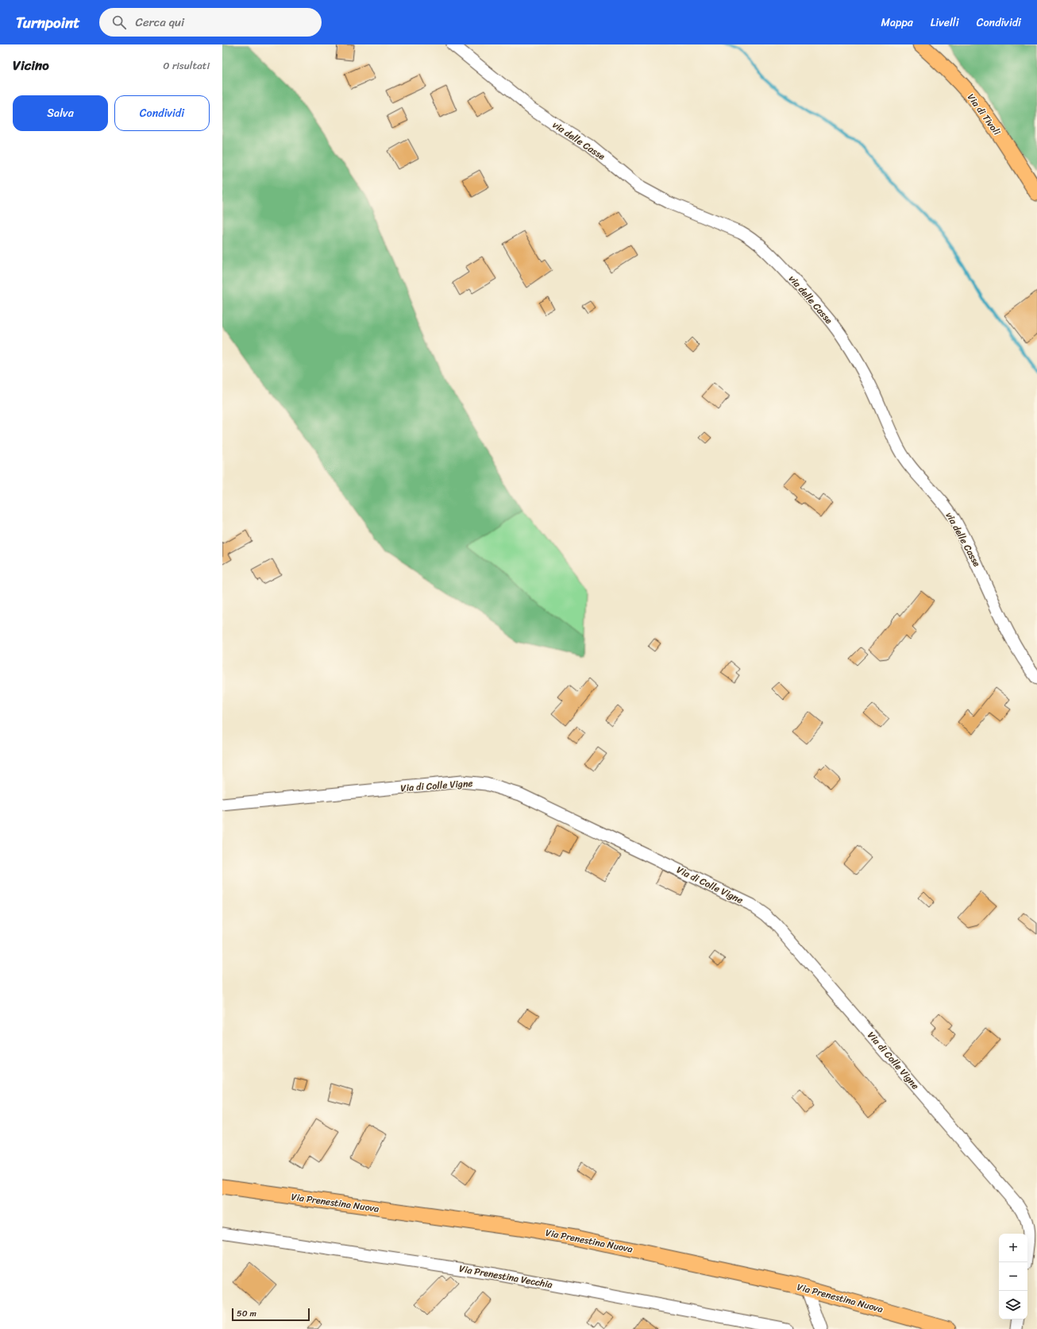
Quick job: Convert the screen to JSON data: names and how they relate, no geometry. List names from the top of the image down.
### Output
{
  "streets": {
    "main road": ["Via di Tivoli", "Via Prenestina Nuova"],
    "street": ["via delle Casse", "Via di Colle Vigne", "Via Prenestina Vecchia"]
  },
  "scale_bar": "50 m",
  "page": {
    "header": "Turnpoint",
    "search": "Cerca qui",
    "nav": ["Mappa", "Livelli", "Condividi"],
    "heading": ["Vicino", "0 risultati"],
    "buttons": ["Salva", "Condividi"],
    "map_buttons": ["+", "−"],
    "scale": "50 m"
  }
}
